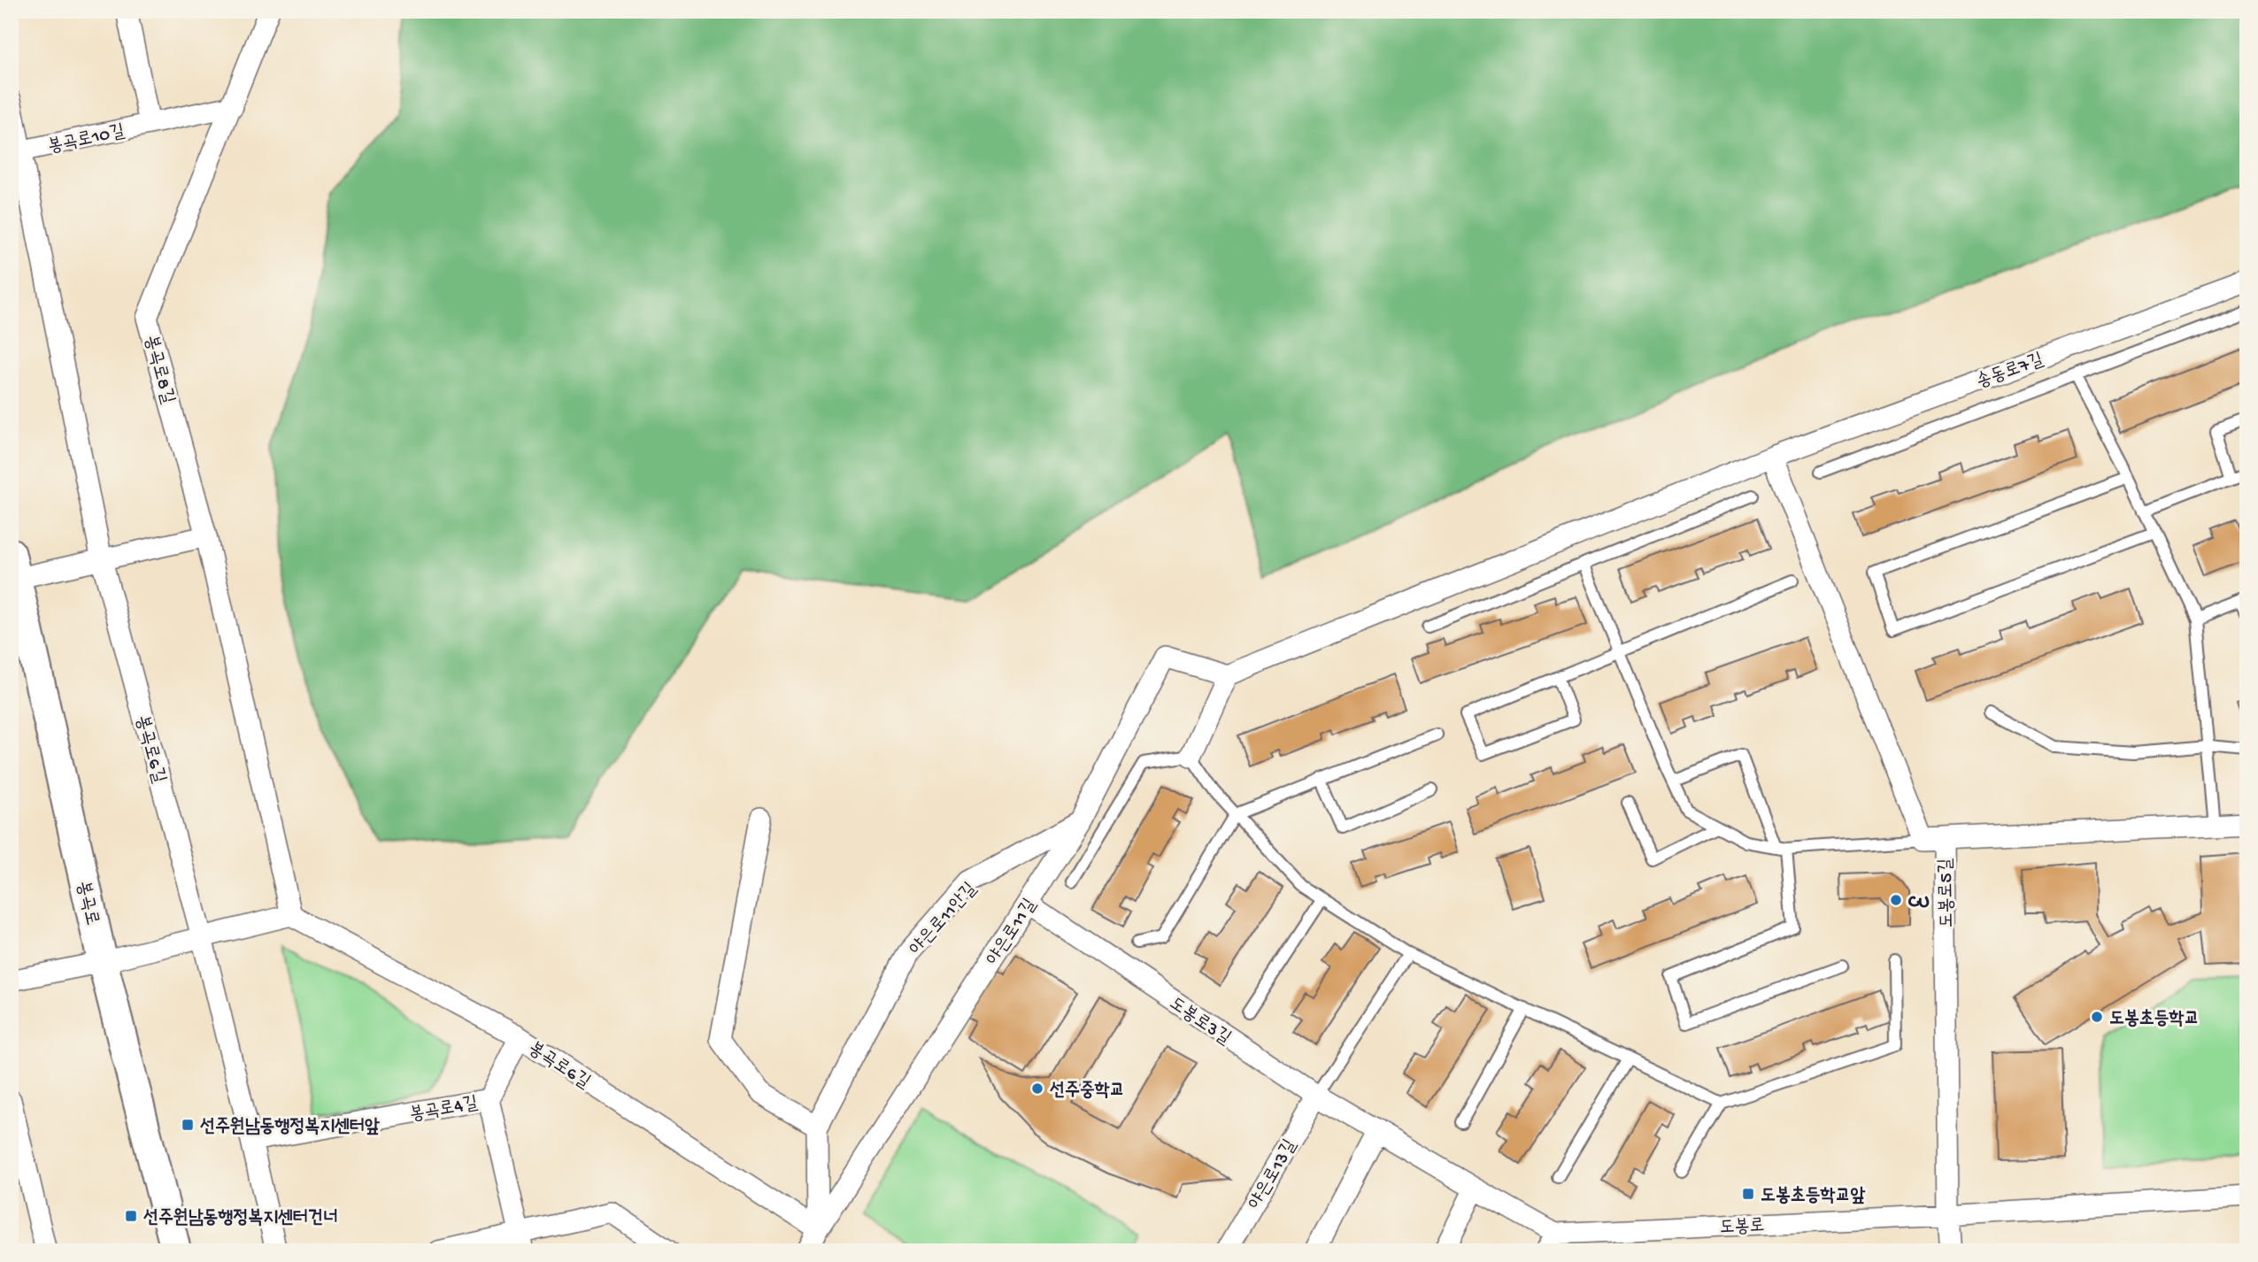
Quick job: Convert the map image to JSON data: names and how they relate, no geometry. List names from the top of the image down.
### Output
{
  "streets": {
    "street": [
      "봉곡로10길",
      "봉곡로8길",
      "송동로7길",
      "봉곡로6길",
      "도봉로5길",
      "봉곡로",
      "야은로11안길",
      "야은로11길",
      "도봉로3길",
      "봉곡로4길",
      "야은로13길",
      "도봉로"
    ]
  },
  "crossings": [
    ["봉곡로10길", "봉곡로8길"],
    ["송동로7길", "야은로11길"],
    ["봉곡로6길", "야은로11안길"],
    ["봉곡로6길", "야은로11길"],
    ["봉곡로6길", "봉곡로4길"],
    ["도봉로5길", "도봉로"],
    ["야은로11안길", "야은로11길"],
    ["야은로11길", "도봉로3길"],
    ["도봉로3길", "야은로13길"],
    ["도봉로3길", "도봉로"]
  ],
  "places": {
    "other": ["CU", "도봉초등학교", "선주중학교"],
    "transit": ["선주원남동행정복지센터앞", "도봉초등학교앞", "선주원남동행정복지센터건너"]
  }
}
